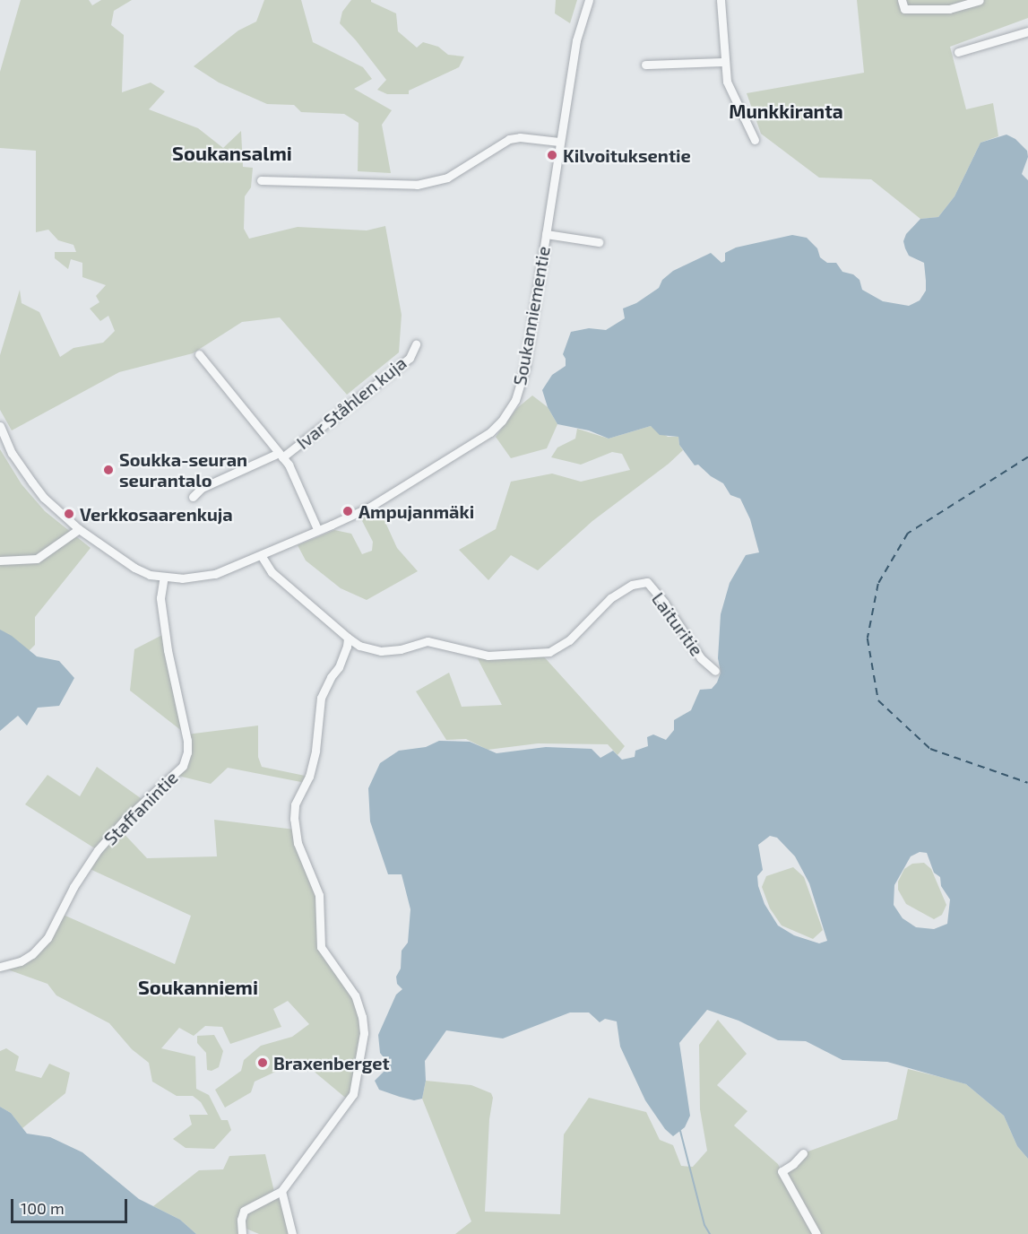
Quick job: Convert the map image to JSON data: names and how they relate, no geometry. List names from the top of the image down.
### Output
{
  "streets": {
    "street": [
      "Soukanniementie",
      "Ivar Ståhlen kuja",
      "Laituritie",
      "Staffanintie"
    ]
  },
  "crossings": [
    ["Soukanniementie", "Staffanintie"]
  ],
  "districts": ["Munkkiranta", "Soukansalmi", "Soukanniemi"],
  "places": [
    "Kilvoituksentie",
    "Soukka-seuran seurantalo",
    "Ampujanmäki",
    "Verkkosaarenkuja",
    "Braxenberget"
  ],
  "scale_bar": "100 m"
}
